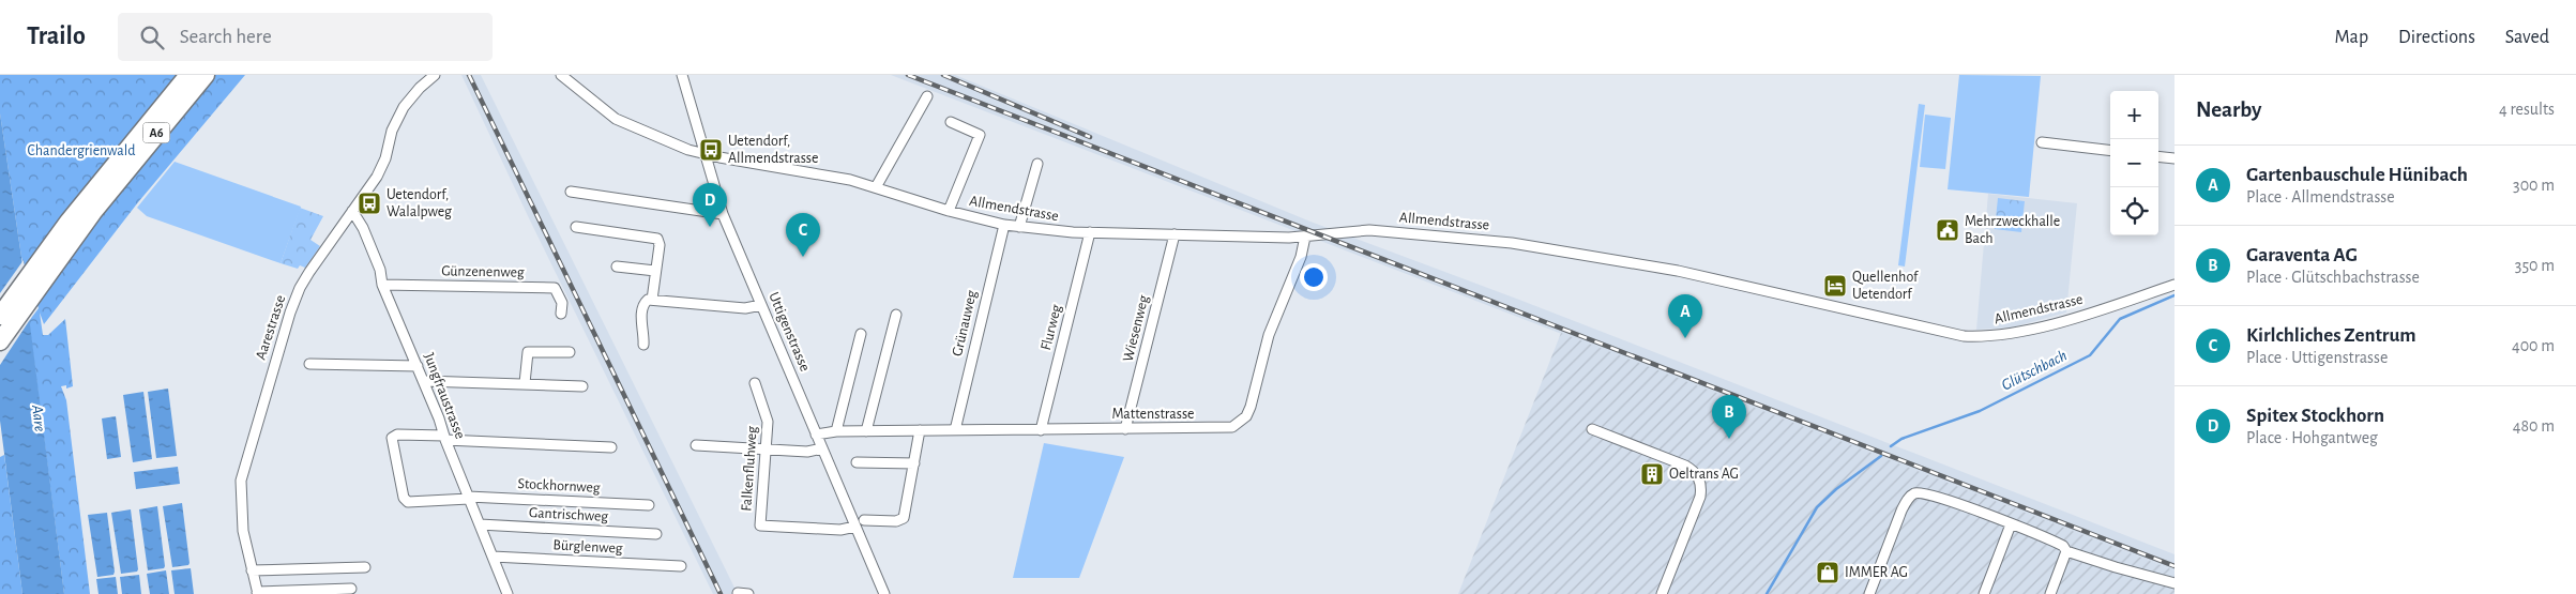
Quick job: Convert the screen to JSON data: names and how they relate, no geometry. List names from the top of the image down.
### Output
{
  "streets": {
    "highway": ["A6"],
    "street": [
      "Allmendstrasse",
      "Günzenenweg",
      "Grünauweg",
      "Aarestrasse",
      "Flurweg",
      "Wiesenweg",
      "Uttigenstrasse",
      "Jungfraustrasse",
      "Mattenstrasse",
      "Falkenfluhweg",
      "Stockhornweg",
      "Gantrischweg",
      "Bürglenweg"
    ]
  },
  "crossings": [
    ["Allmendstrasse", "Grünauweg"],
    ["Allmendstrasse", "Flurweg"],
    ["Allmendstrasse", "Wiesenweg"],
    ["Allmendstrasse", "Uttigenstrasse"],
    ["Allmendstrasse", "Mattenstrasse"],
    ["Günzenenweg", "Jungfraustrasse"],
    ["Grünauweg", "Mattenstrasse"],
    ["Aarestrasse", "Jungfraustrasse"],
    ["Flurweg", "Mattenstrasse"],
    ["Wiesenweg", "Mattenstrasse"],
    ["Uttigenstrasse", "Mattenstrasse"],
    ["Uttigenstrasse", "Falkenfluhweg"],
    ["Jungfraustrasse", "Stockhornweg"],
    ["Jungfraustrasse", "Gantrischweg"],
    ["Jungfraustrasse", "Bürglenweg"]
  ],
  "water": ["Glütschbach", "Aare"],
  "parks": ["Chandergrienwald"],
  "places": {
    "bus stop": ["Uetendorf, Allmendstrasse", "Uetendorf, Walalpweg"],
    "public building": ["Mehrzweckhalle Bach"],
    "hotel": ["Quellenhof Uetendorf"],
    "building": ["Oeltrans AG"],
    "shop": ["IMMER AG"]
  },
  "page": {
    "header": "Trailo",
    "search": "Search here",
    "nav": ["Map", "Directions", "Saved"],
    "heading": ["Nearby", "4 results"],
    "map_buttons": ["+", "−"],
    "list": [
      {
        "mark": "A",
        "name": "Gartenbauschule Hünibach",
        "note": "Place · Allmendstrasse",
        "value": "300 m"
      },
      {
        "mark": "B",
        "name": "Garaventa AG",
        "note": "Place · Glütschbachstrasse",
        "value": "350 m"
      },
      {
        "mark": "C",
        "name": "Kirlchliches Zentrum",
        "note": "Place · Uttigenstrasse",
        "value": "400 m"
      },
      {
        "mark": "D",
        "name": "Spitex Stockhorn",
        "note": "Place · Hohgantweg",
        "value": "480 m"
      }
    ],
    "pins": [
      "D",
      "C",
      "A",
      "B"
    ]
  }
}
